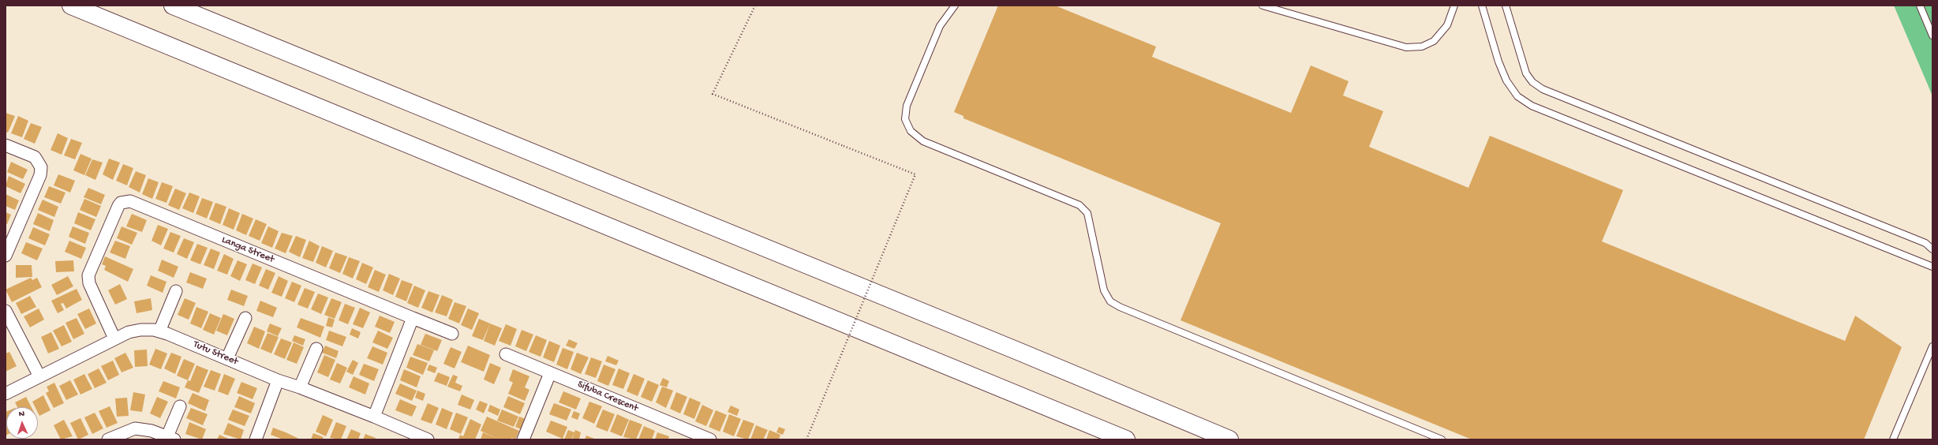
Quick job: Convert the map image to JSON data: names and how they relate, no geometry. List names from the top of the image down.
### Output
{
  "streets": {
    "street": ["Langa Street", "Tutu Street", "Sifuba Crescent"]
  },
  "crossings": [
    ["Langa Street", "Tutu Street"]
  ],
  "north": "top"
}
